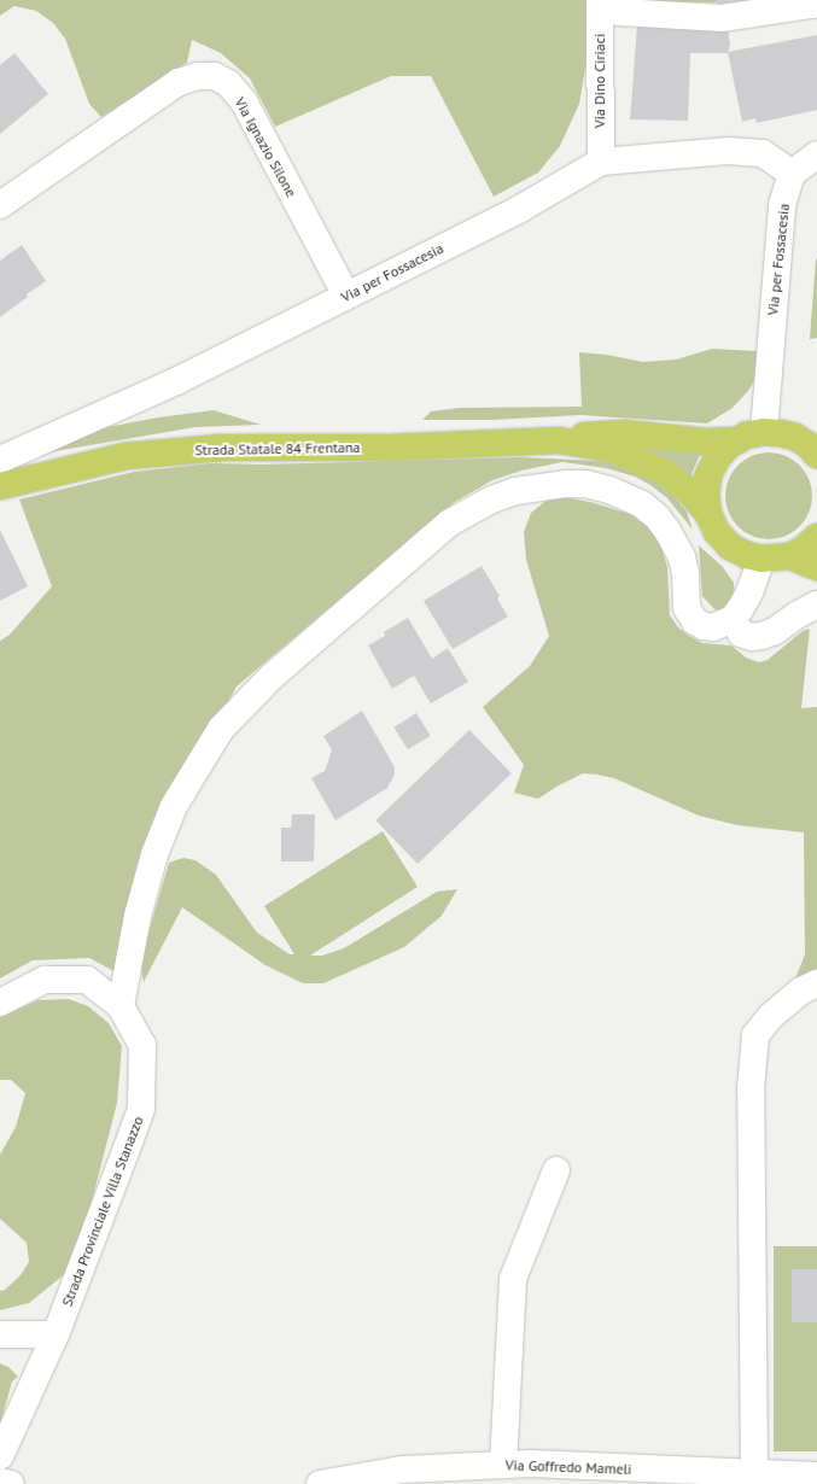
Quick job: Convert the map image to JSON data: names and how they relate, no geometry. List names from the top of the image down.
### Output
{
  "streets": {
    "main road": ["Strada Statale 84 Frentana"],
    "street": [
      "Via Dino Ciriaci",
      "Via Ignazio Silone",
      "Via per Fossacesia",
      "Strada Provinciale Villa Stanazzo",
      "Via Goffredo Mameli"
    ]
  },
  "crossings": [
    ["Via Dino Ciriaci", "Via per Fossacesia"],
    ["Via Ignazio Silone", "Via per Fossacesia"]
  ]
}
